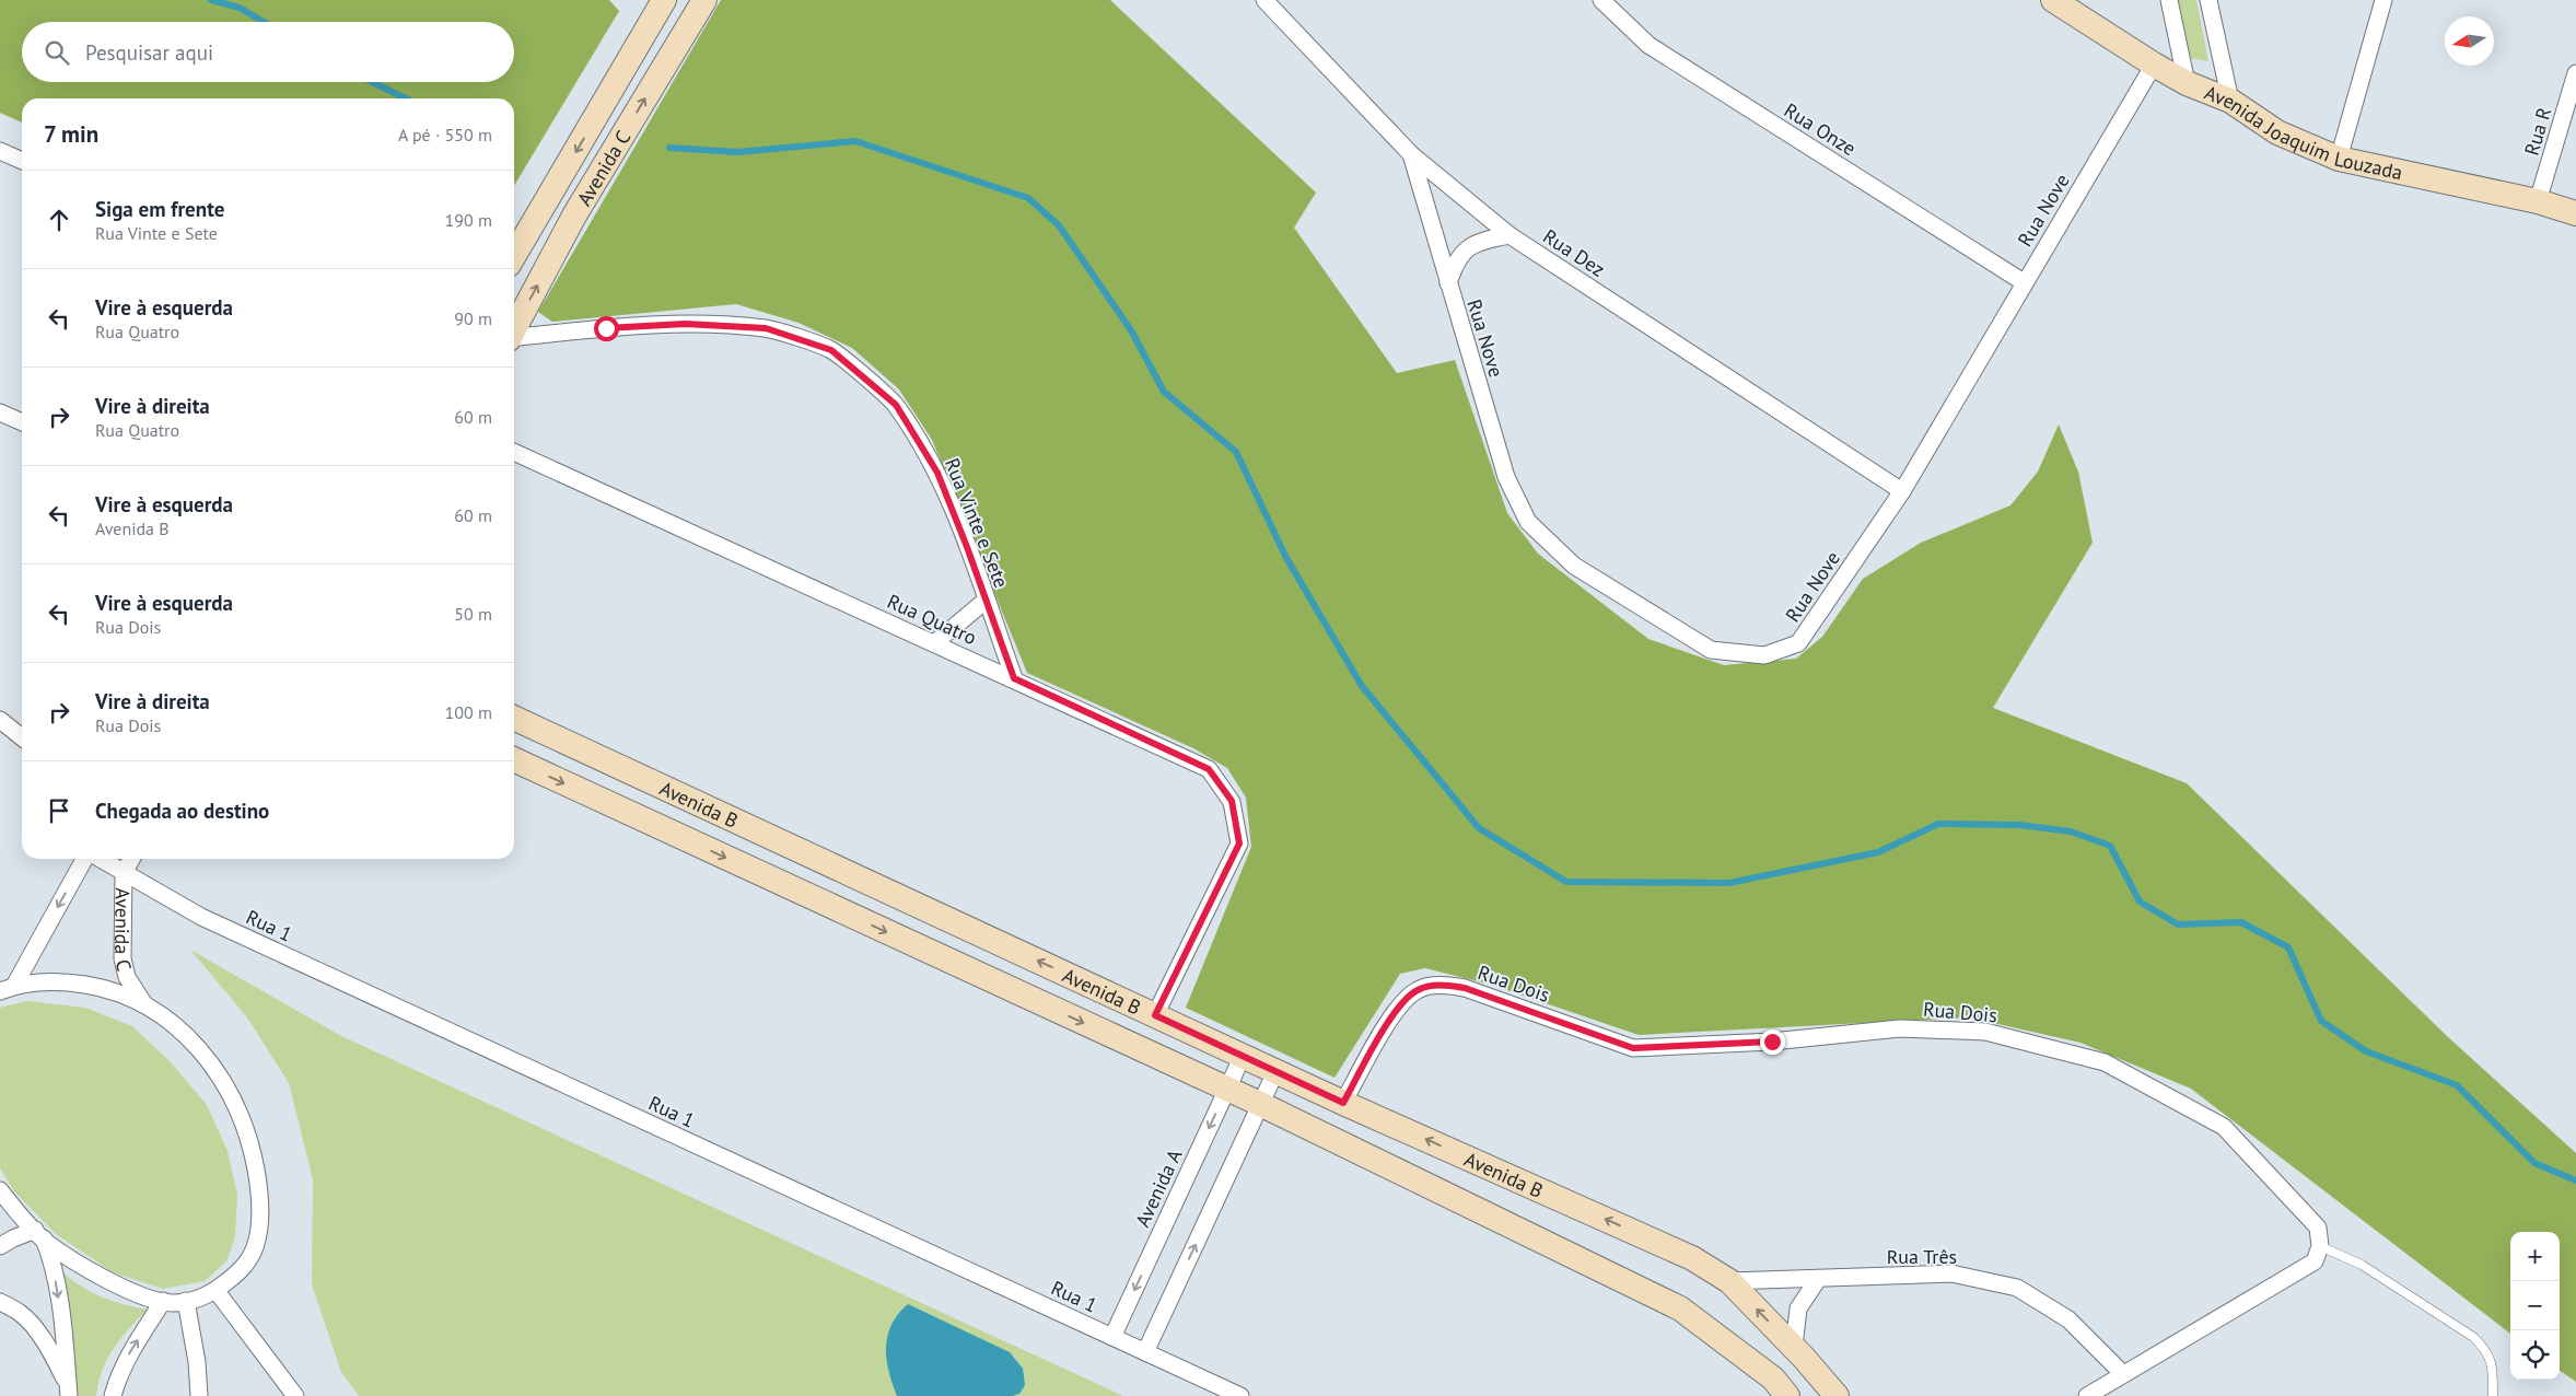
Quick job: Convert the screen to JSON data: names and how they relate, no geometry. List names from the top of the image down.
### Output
{
  "streets": {
    "street": [
      "Rua Onze",
      "Avenida Joaquim Louzada",
      "Rua R",
      "Avenida C",
      "Rua Nove",
      "Rua Dez",
      "Rua Vinte e Sete",
      "Rua Quatro",
      "Avenida B",
      "Rua 1",
      "Rua Dois",
      "Avenida A",
      "Rua Três"
    ]
  },
  "crossings": [
    ["Rua Onze", "Rua Nove"],
    ["Avenida Joaquim Louzada", "Rua R"],
    ["Avenida Joaquim Louzada", "Rua Nove"],
    ["Avenida C", "Rua 1"],
    ["Rua Nove", "Rua Dez"],
    ["Rua Vinte e Sete", "Rua Quatro"],
    ["Rua Quatro", "Avenida B"],
    ["Avenida B", "Rua Dois"],
    ["Avenida B", "Avenida A"],
    ["Avenida B", "Rua Três"],
    ["Rua 1", "Avenida A"]
  ],
  "north": "left",
  "page": {
    "search": "Pesquisar aqui",
    "heading": ["7 min", "A pé · 550 m"],
    "list": [
      ["Siga em frente", "Rua Vinte e Sete", "190 m"],
      ["Vire à esquerda", "Rua Quatro", "90 m"],
      ["Vire à direita", "Rua Quatro", "60 m"],
      ["Vire à esquerda", "Avenida B", "60 m"],
      ["Vire à esquerda", "Rua Dois", "50 m"],
      ["Vire à direita", "Rua Dois", "100 m"],
      "Chegada ao destino"
    ],
    "map_buttons": ["+", "−"]
  }
}
